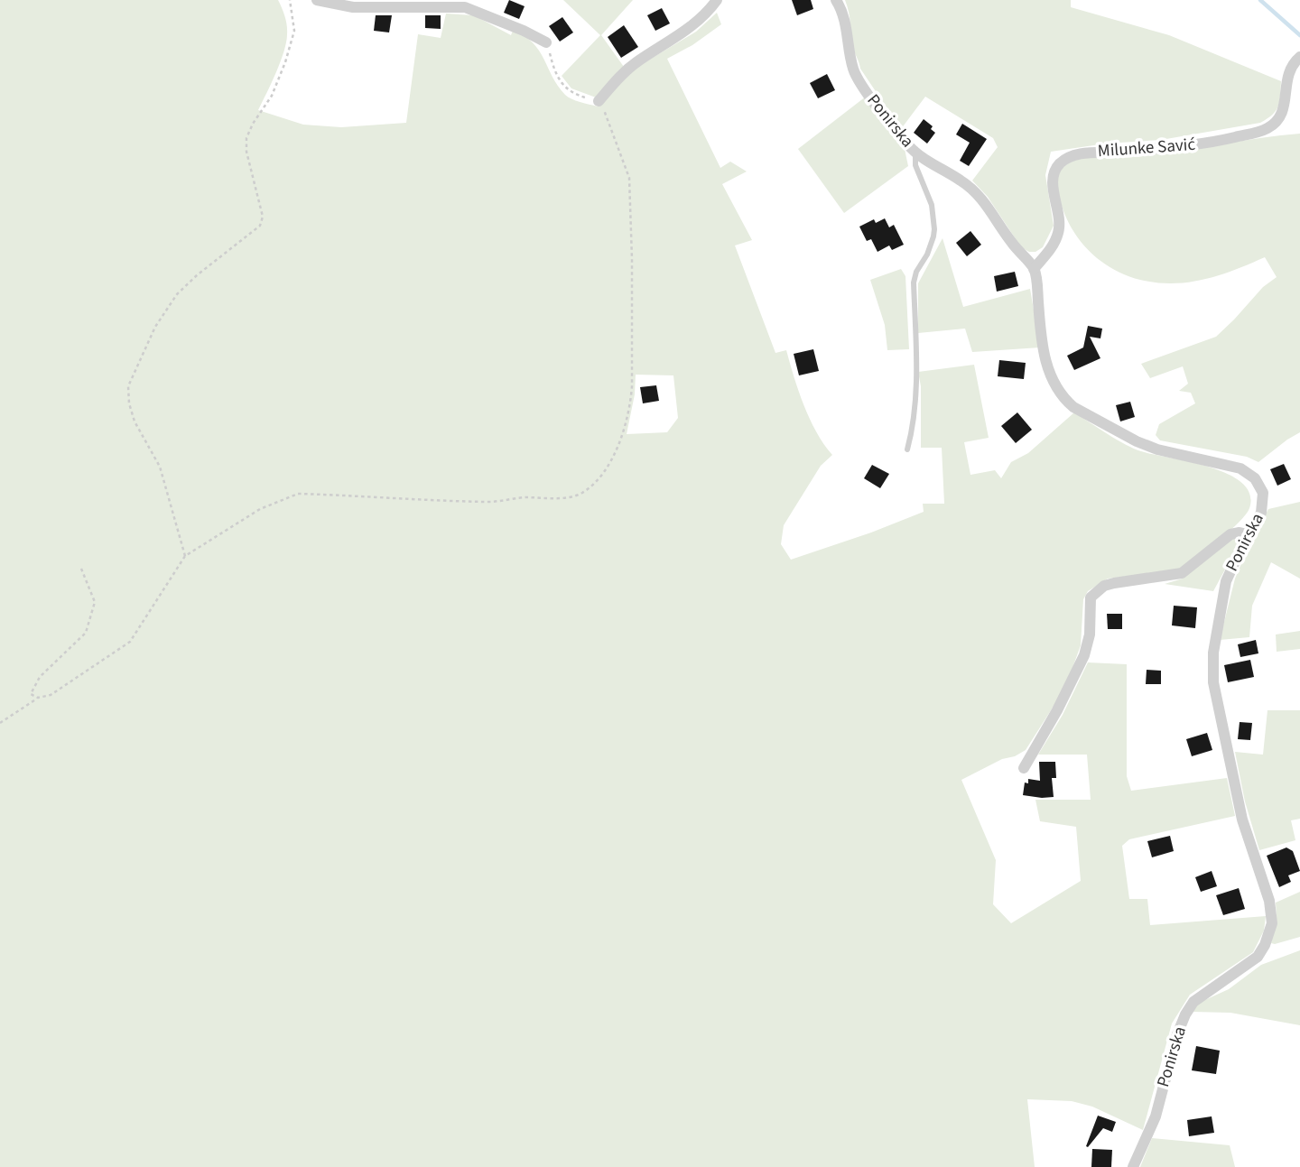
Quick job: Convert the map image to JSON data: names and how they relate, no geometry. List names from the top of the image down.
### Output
{
  "streets": {
    "street": ["Ponirska", "Milunke Savić"]
  },
  "crossings": [
    ["Ponirska", "Milunke Savić"]
  ]
}
